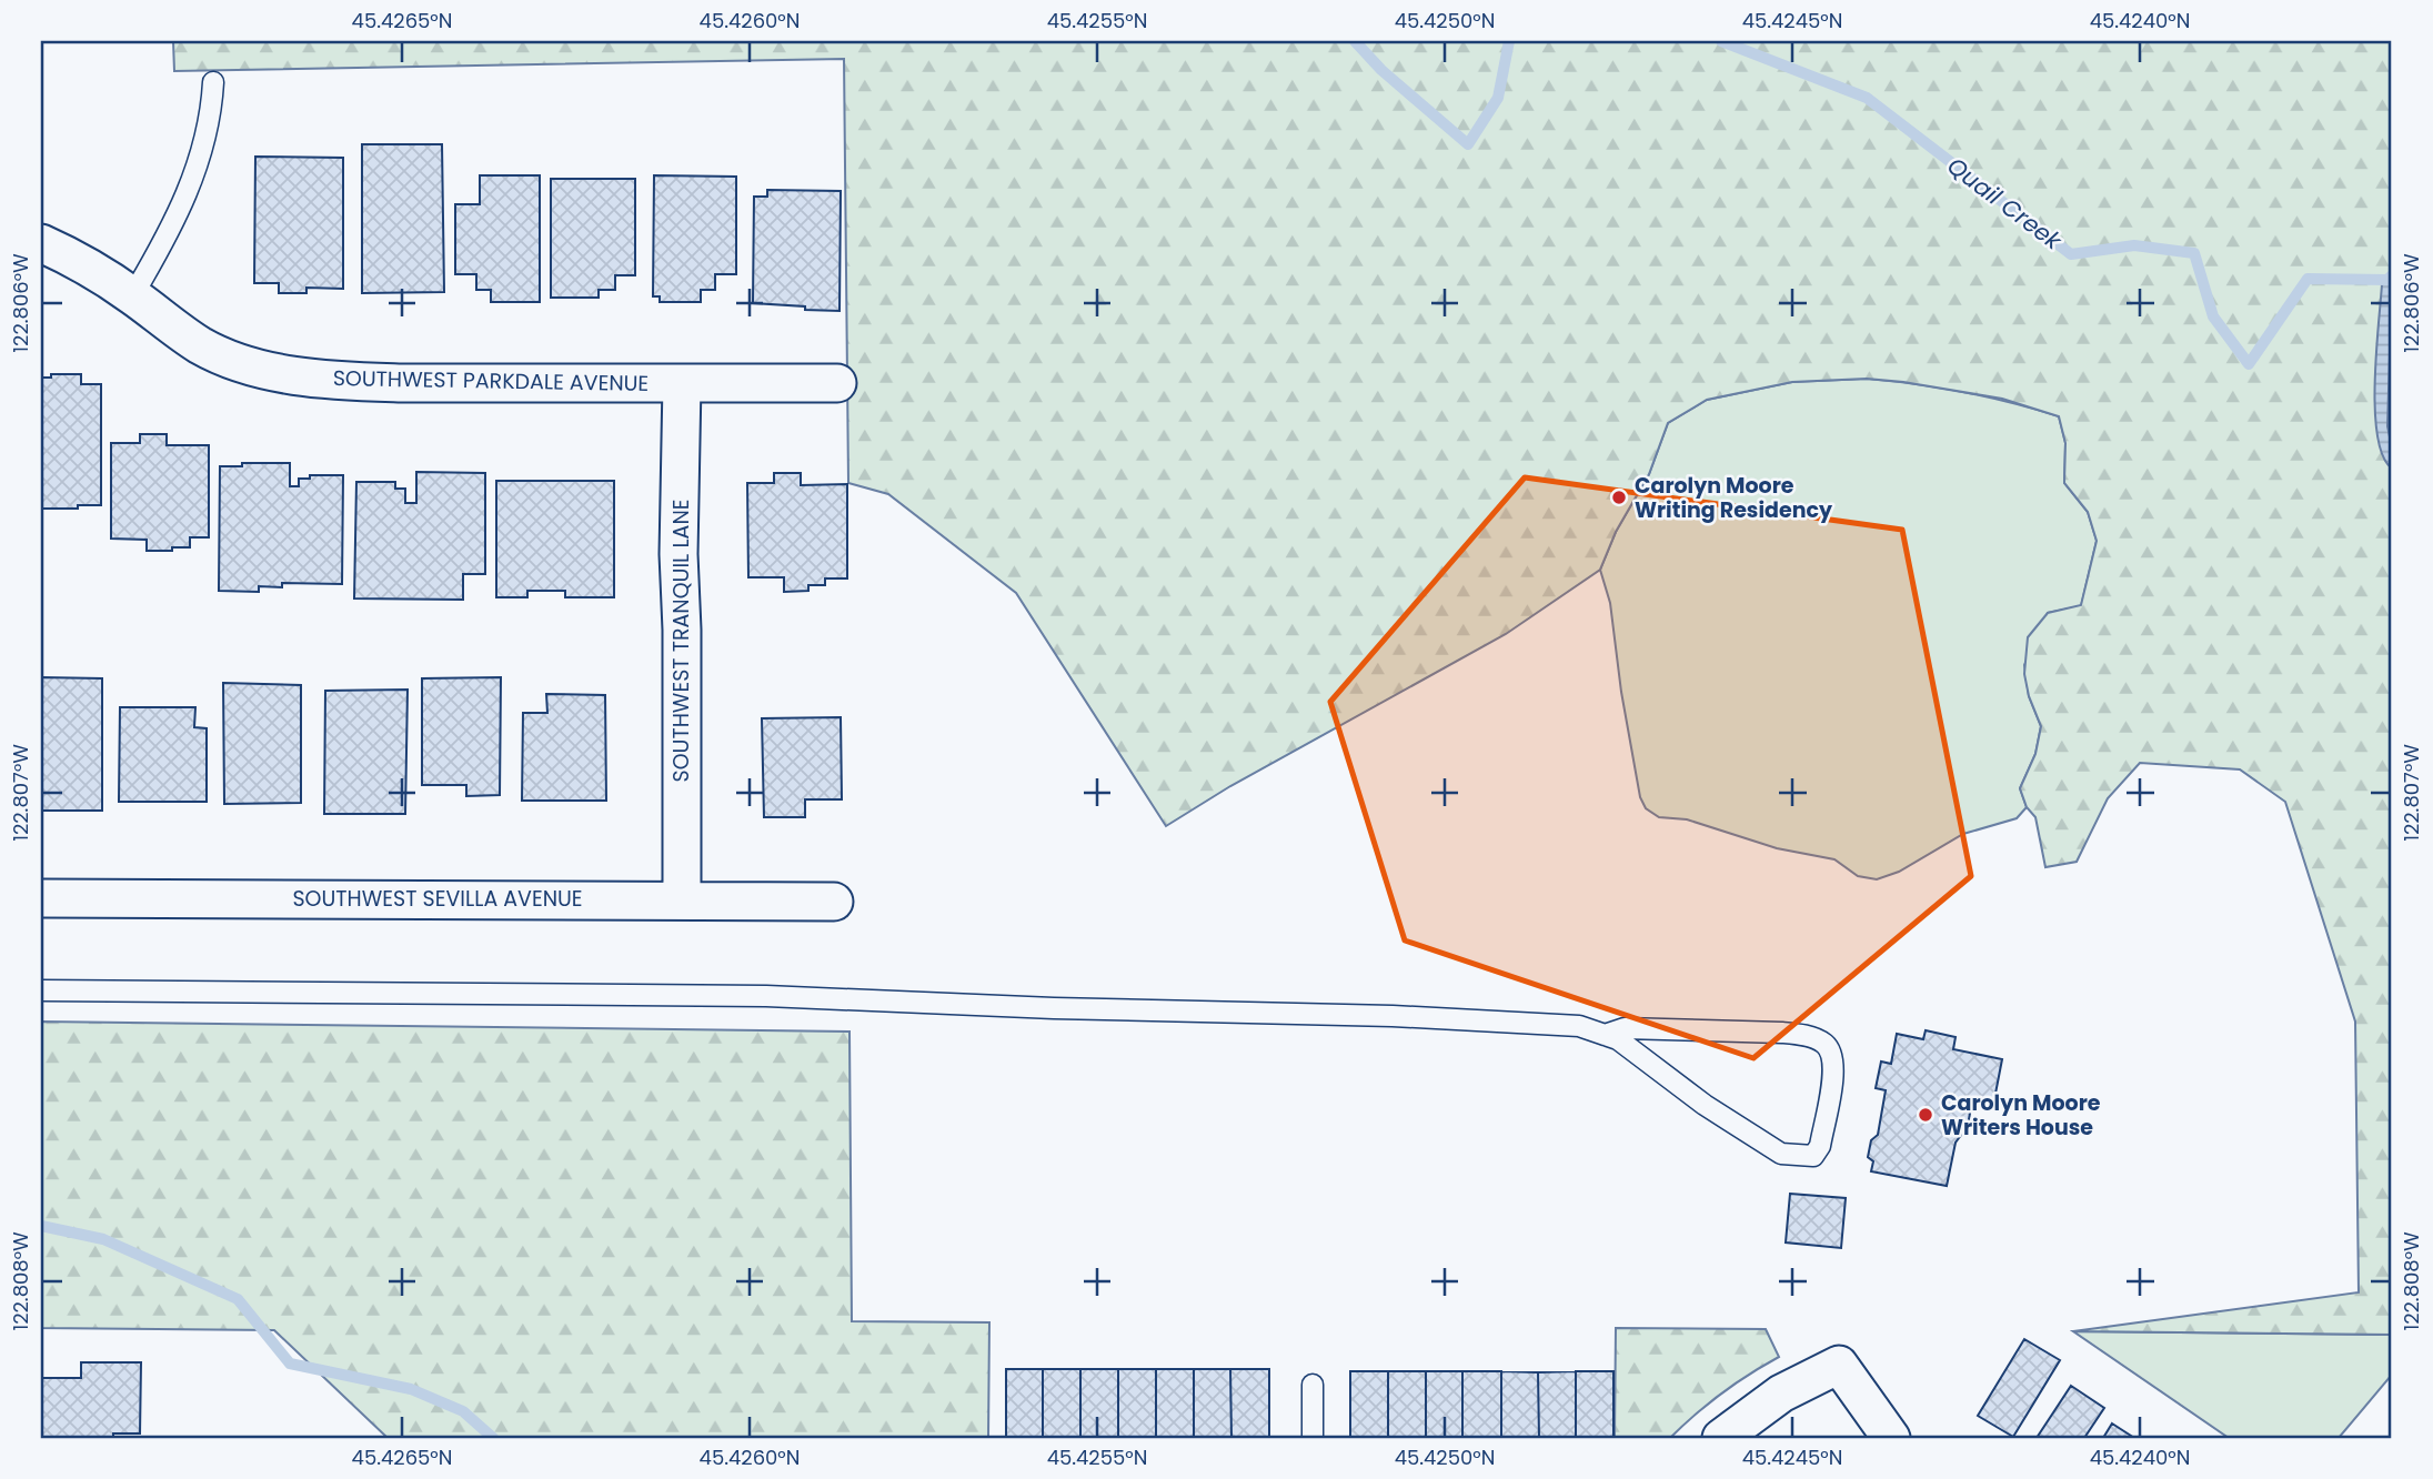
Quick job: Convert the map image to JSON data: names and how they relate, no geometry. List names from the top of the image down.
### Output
{
  "streets": {
    "street": ["SOUTHWEST PARKDALE AVENUE", "SOUTHWEST TRANQUIL LANE", "SOUTHWEST SEVILLA AVENUE"]
  },
  "crossings": [
    ["SOUTHWEST PARKDALE AVENUE", "SOUTHWEST TRANQUIL LANE"],
    ["SOUTHWEST TRANQUIL LANE", "SOUTHWEST SEVILLA AVENUE"]
  ],
  "water": ["Quail Creek"],
  "places": ["Carolyn Moore Writing Residency", "Carolyn Moore Writers House"],
  "coordinates": [
    "45.4265°N",
    "45.4260°N",
    "45.4255°N",
    "45.4250°N",
    "45.4245°N",
    "45.4240°N",
    "122.806°W",
    "122.807°W",
    "122.808°W"
  ]
}
